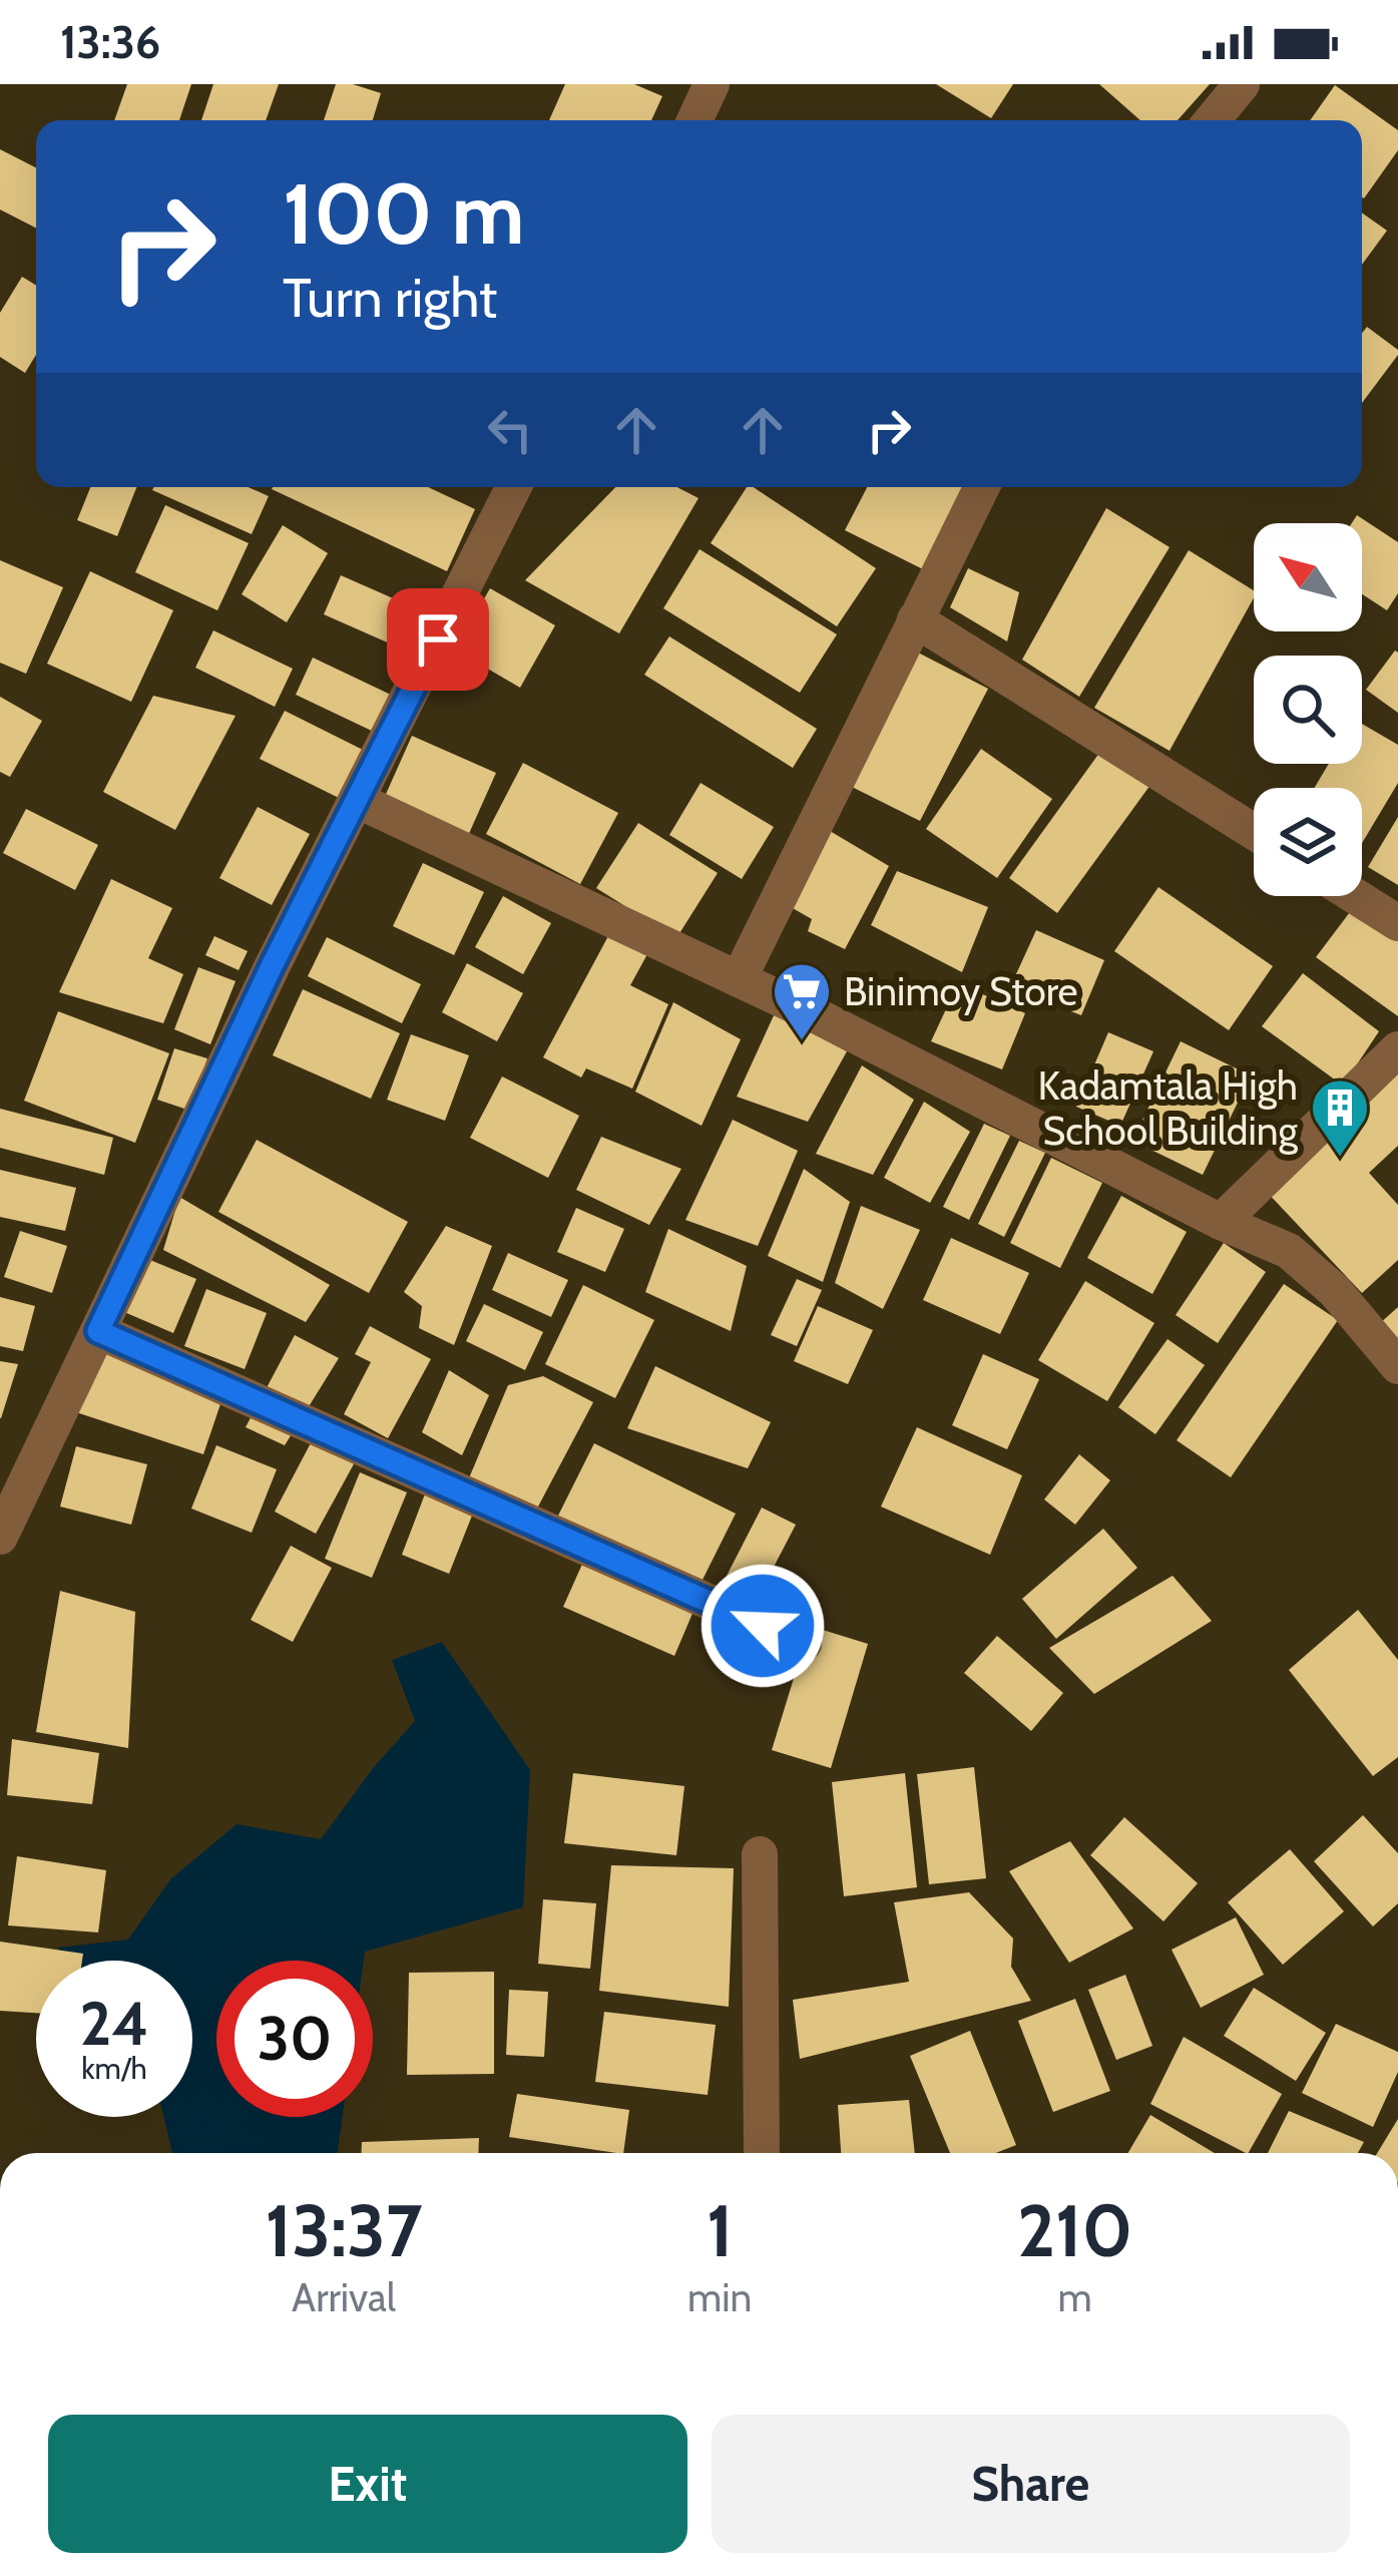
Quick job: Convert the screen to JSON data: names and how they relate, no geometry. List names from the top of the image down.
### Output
{
  "places": {
    "supermarket": ["Binimoy Store"],
    "building": ["Kadamtala High School Building"]
  },
  "north": "top left",
  "page": {
    "status": "13:36",
    "turn": ["100 m", "Turn right"],
    "speed": "24 km/h",
    "limit": "30",
    "eta": [
      "13:37",
      "Arrival",
      "1",
      "min",
      "210",
      "m"
    ],
    "buttons": ["Exit", "Share"]
  }
}
